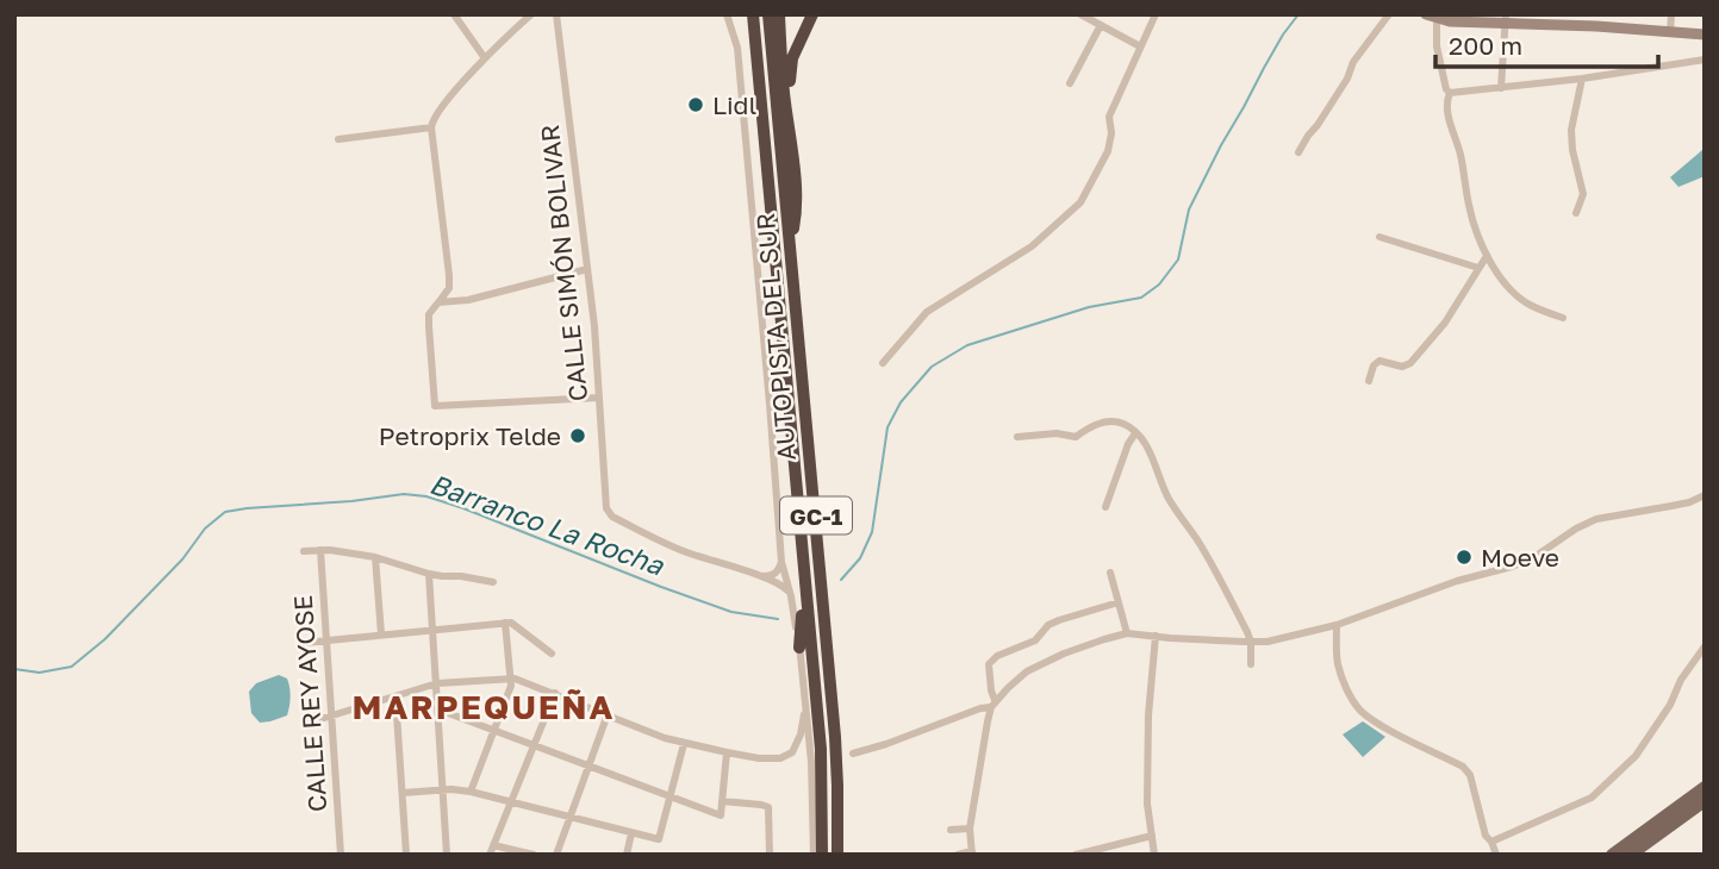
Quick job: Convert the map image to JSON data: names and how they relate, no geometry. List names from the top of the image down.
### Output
{
  "streets": {
    "highway": ["AUTOPISTA DEL SUR", "GC-1"],
    "street": ["CALLE SIMÓN BOLIVAR", "CALLE REY AYOSE"]
  },
  "districts": ["MARPEQUEÑA"],
  "water": ["Barranco La Rocha"],
  "places": ["Lidl", "Petroprix Telde", "Moeve"],
  "scale_bar": "200 m"
}
